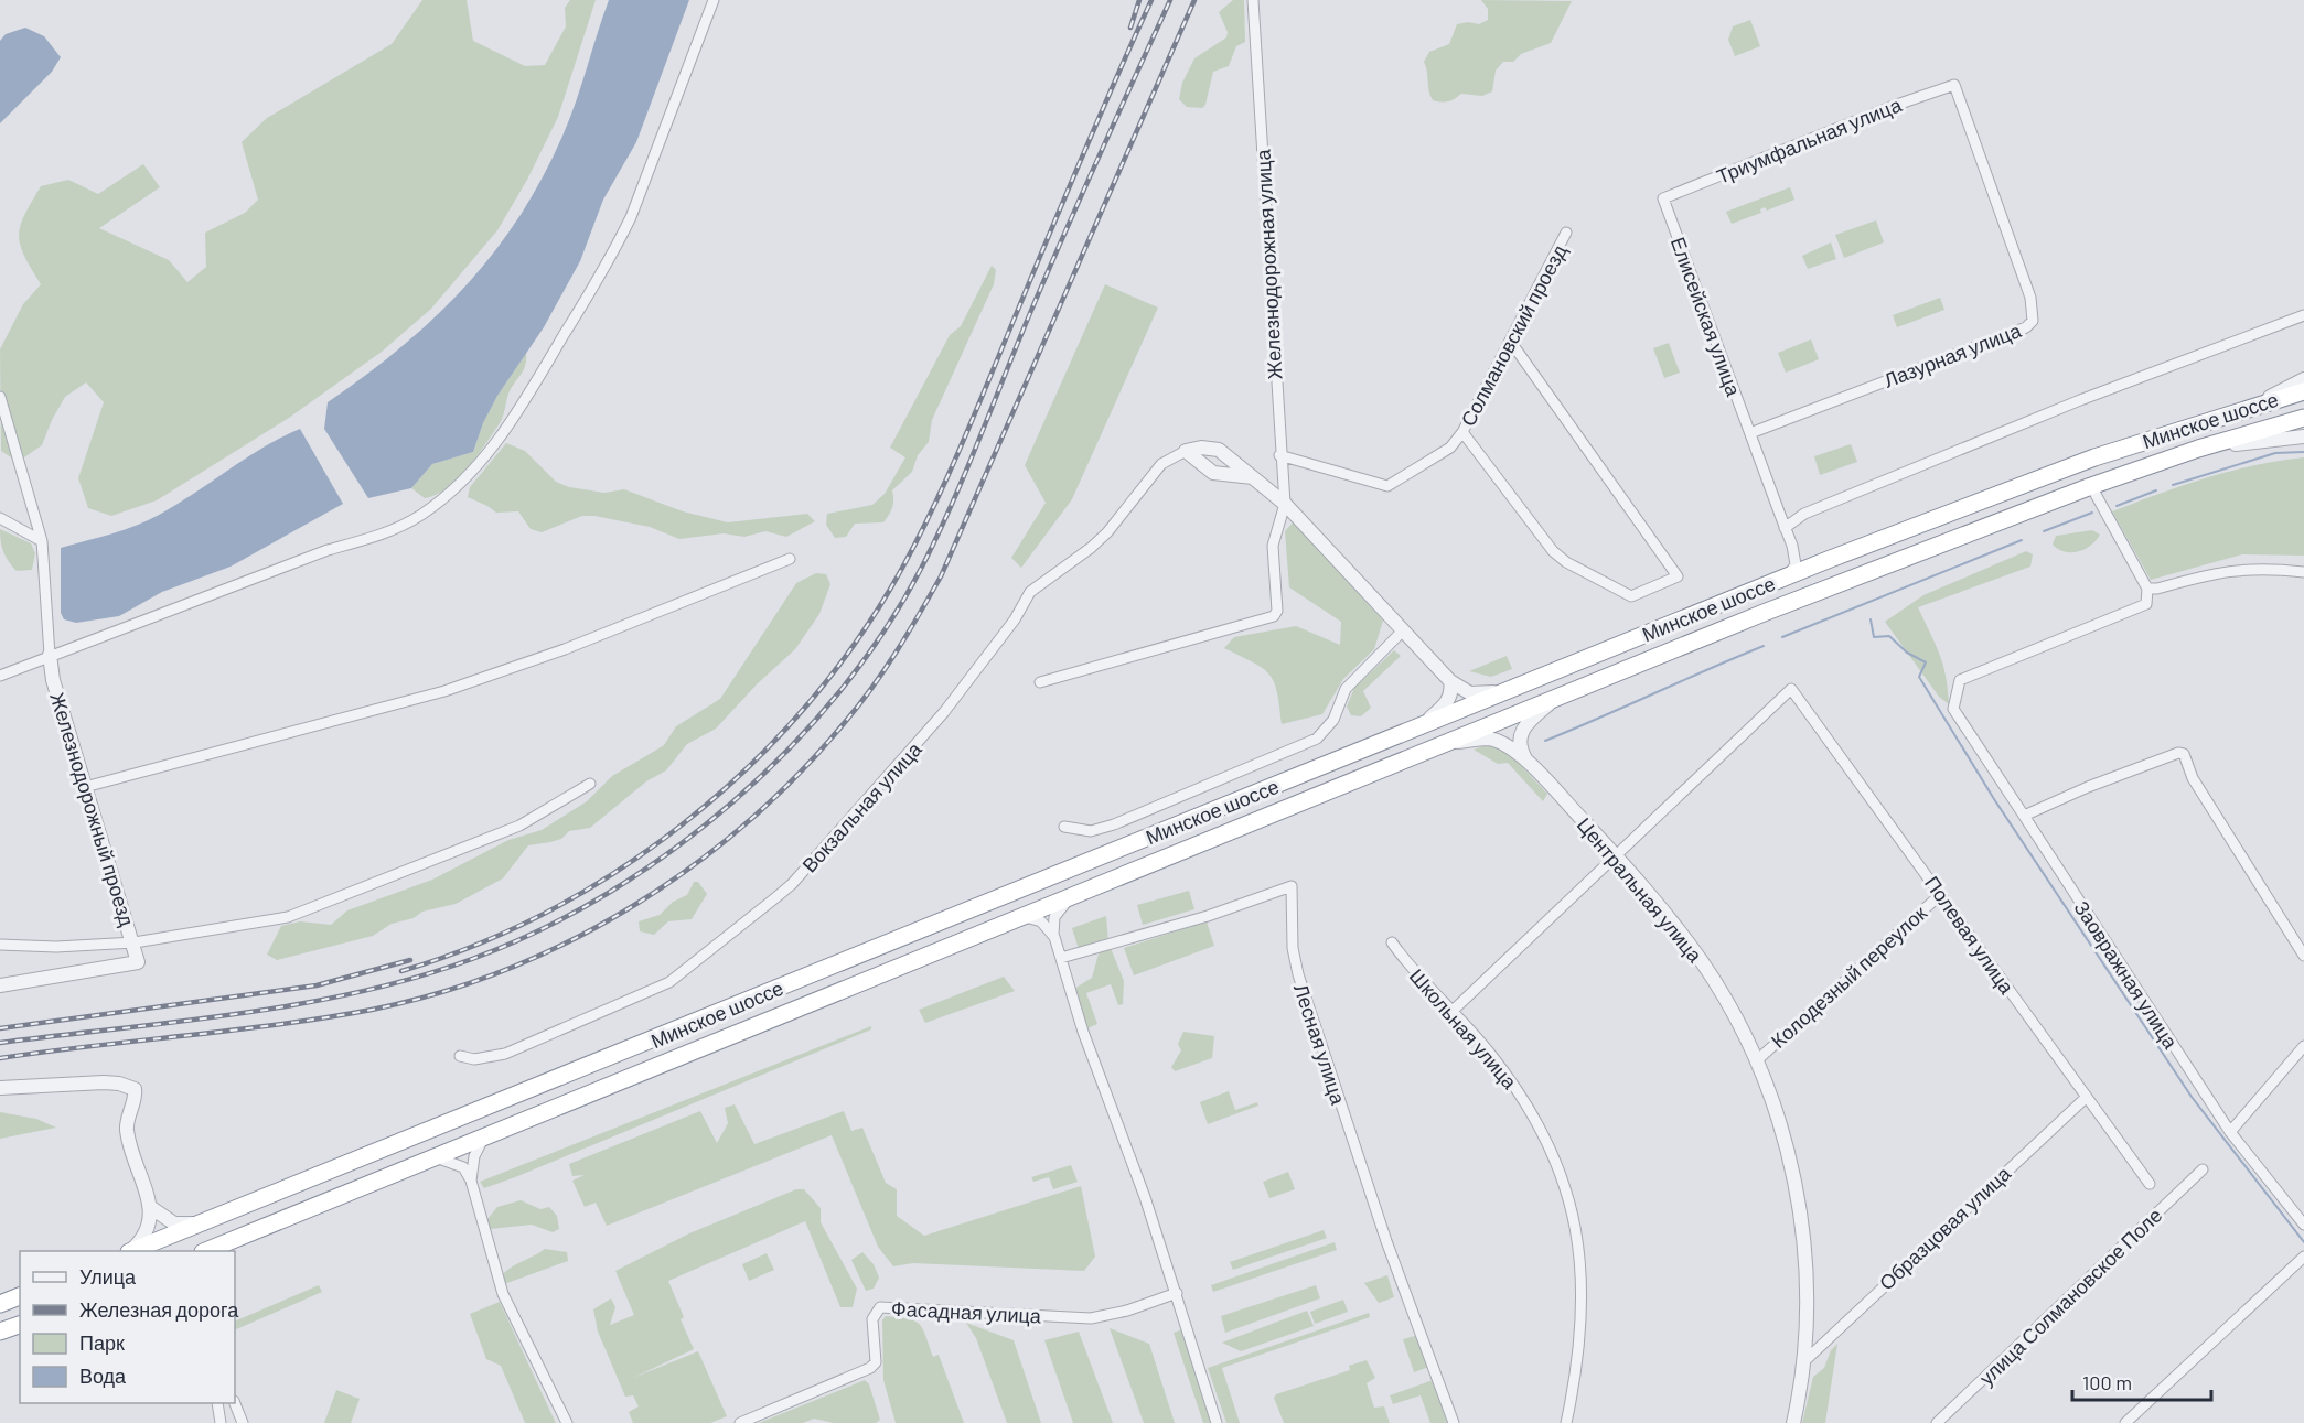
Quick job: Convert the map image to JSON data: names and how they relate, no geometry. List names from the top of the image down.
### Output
{
  "streets": {
    "highway": ["Минское шоссе"],
    "street": [
      "Триумфальная улица",
      "Железнодорожная улица",
      "Елисейская улица",
      "Солмановский проезд",
      "Лазурная улица",
      "Вокзальная улица",
      "Железнодорожный проезд",
      "Центральная улица",
      "Полевая улица",
      "Заовражная улица",
      "Колодезный переулок",
      "Школьная улица",
      "Лесная улица",
      "Образцовая улица",
      "улица Солмановское Поле",
      "Фасадная улица"
    ]
  },
  "crossings": [
    ["Триумфальная улица", "Елисейская улица"],
    ["Триумфальная улица", "Лазурная улица"],
    ["Железнодорожная улица", "Солмановский проезд"],
    ["Елисейская улица", "Лазурная улица"],
    ["Минское шоссе", "Центральная улица"],
    ["Центральная улица", "Полевая улица"],
    ["Центральная улица", "Колодезный переулок"],
    ["Центральная улица", "Образцовая улица"],
    ["Полевая улица", "Колодезный переулок"],
    ["Полевая улица", "Образцовая улица"]
  ],
  "legend": [
    "Улица",
    "Железная дорога",
    "Парк",
    "Вода"
  ],
  "scale_bar": "100 m"
}
